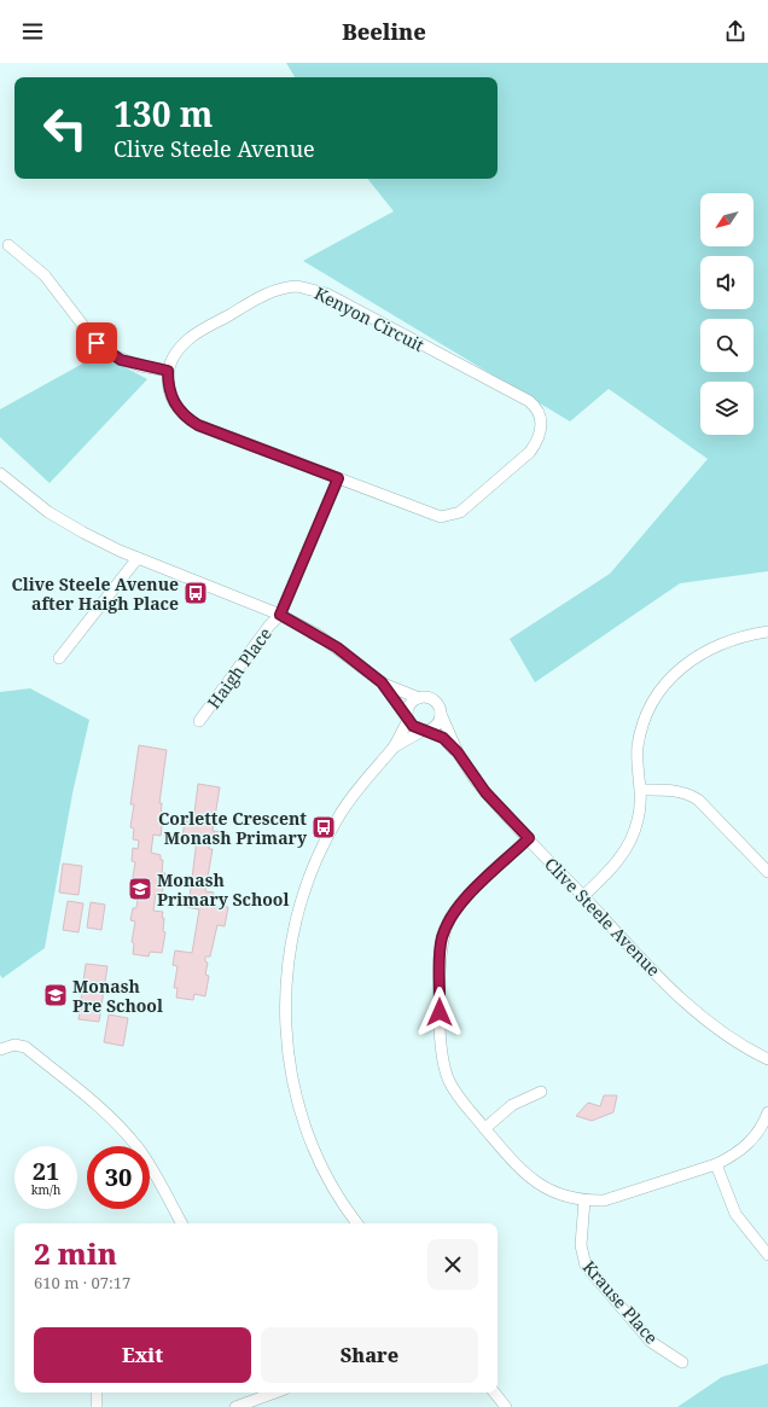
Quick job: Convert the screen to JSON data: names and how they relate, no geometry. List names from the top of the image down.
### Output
{
  "streets": {
    "street": [
      "Kenyon Circuit",
      "Haigh Place",
      "Clive Steele Avenue",
      "Krause Place"
    ]
  },
  "places": {
    "bus stop": ["Clive Steele Avenue after Haigh Place", "Corlette Crescent Monash Primary"],
    "school or university": ["Monash Primary School", "Monash Pre School"]
  },
  "north": "bottom left",
  "page": {
    "header": "Beeline",
    "turn": ["130 m", "Clive Steele Avenue"],
    "speed": "21 km/h",
    "limit": "30",
    "heading": ["2 min", "610 m · 07:17"],
    "buttons": ["Exit", "Share"]
  }
}
